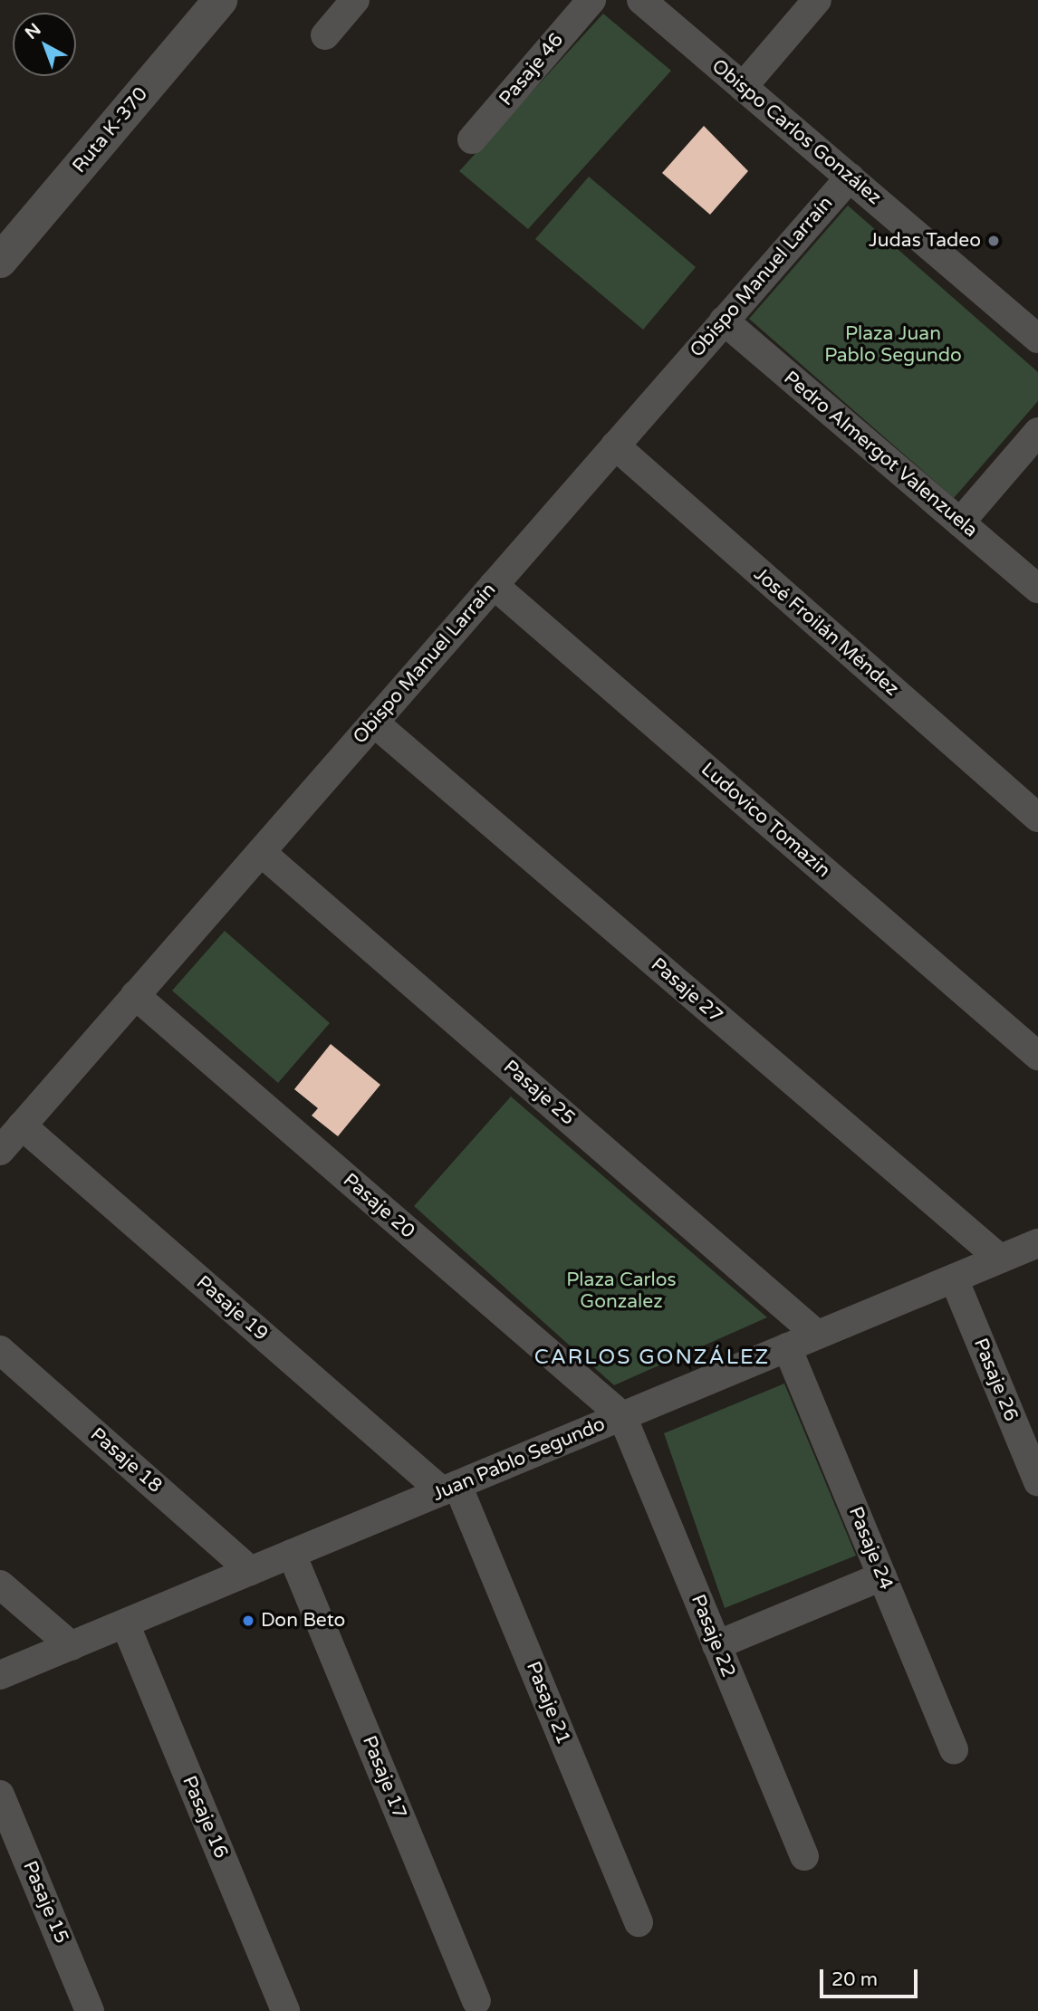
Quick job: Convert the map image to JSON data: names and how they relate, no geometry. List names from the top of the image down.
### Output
{
  "streets": {
    "street": [
      "Pasaje 46",
      "Ruta K-370",
      "Obispo Carlos González",
      "Obispo Manuel Larraín",
      "Pedro Almergot Valenzuela",
      "José Froilán Méndez",
      "Ludovico Tomazin",
      "Pasaje 27",
      "Pasaje 25",
      "Pasaje 20",
      "Pasaje 19",
      "Pasaje 26",
      "Juan Pablo Segundo",
      "Pasaje 18",
      "Pasaje 24",
      "Pasaje 22",
      "Pasaje 21",
      "Pasaje 17",
      "Pasaje 16",
      "Pasaje 15"
    ]
  },
  "crossings": [
    ["Obispo Carlos González", "Obispo Manuel Larraín"],
    ["Obispo Manuel Larraín", "Pedro Almergot Valenzuela"],
    ["Obispo Manuel Larraín", "José Froilán Méndez"],
    ["Obispo Manuel Larraín", "Ludovico Tomazin"],
    ["Obispo Manuel Larraín", "Pasaje 27"],
    ["Obispo Manuel Larraín", "Pasaje 25"],
    ["Obispo Manuel Larraín", "Pasaje 20"],
    ["Obispo Manuel Larraín", "Pasaje 19"],
    ["Pasaje 27", "Juan Pablo Segundo"],
    ["Pasaje 25", "Juan Pablo Segundo"],
    ["Pasaje 20", "Juan Pablo Segundo"],
    ["Pasaje 20", "Pasaje 22"],
    ["Pasaje 19", "Juan Pablo Segundo"],
    ["Pasaje 19", "Pasaje 21"],
    ["Pasaje 26", "Juan Pablo Segundo"],
    ["Juan Pablo Segundo", "Pasaje 18"],
    ["Juan Pablo Segundo", "Pasaje 24"],
    ["Juan Pablo Segundo", "Pasaje 22"],
    ["Juan Pablo Segundo", "Pasaje 21"],
    ["Juan Pablo Segundo", "Pasaje 17"],
    ["Juan Pablo Segundo", "Pasaje 16"]
  ],
  "districts": ["CARLOS GONZÁLEZ"],
  "parks": ["Plaza Juan Pablo Segundo", "Plaza Carlos Gonzalez"],
  "places": ["Judas Tadeo", "Don Beto"],
  "scale_bar": "20 m",
  "north": "top left"
}
